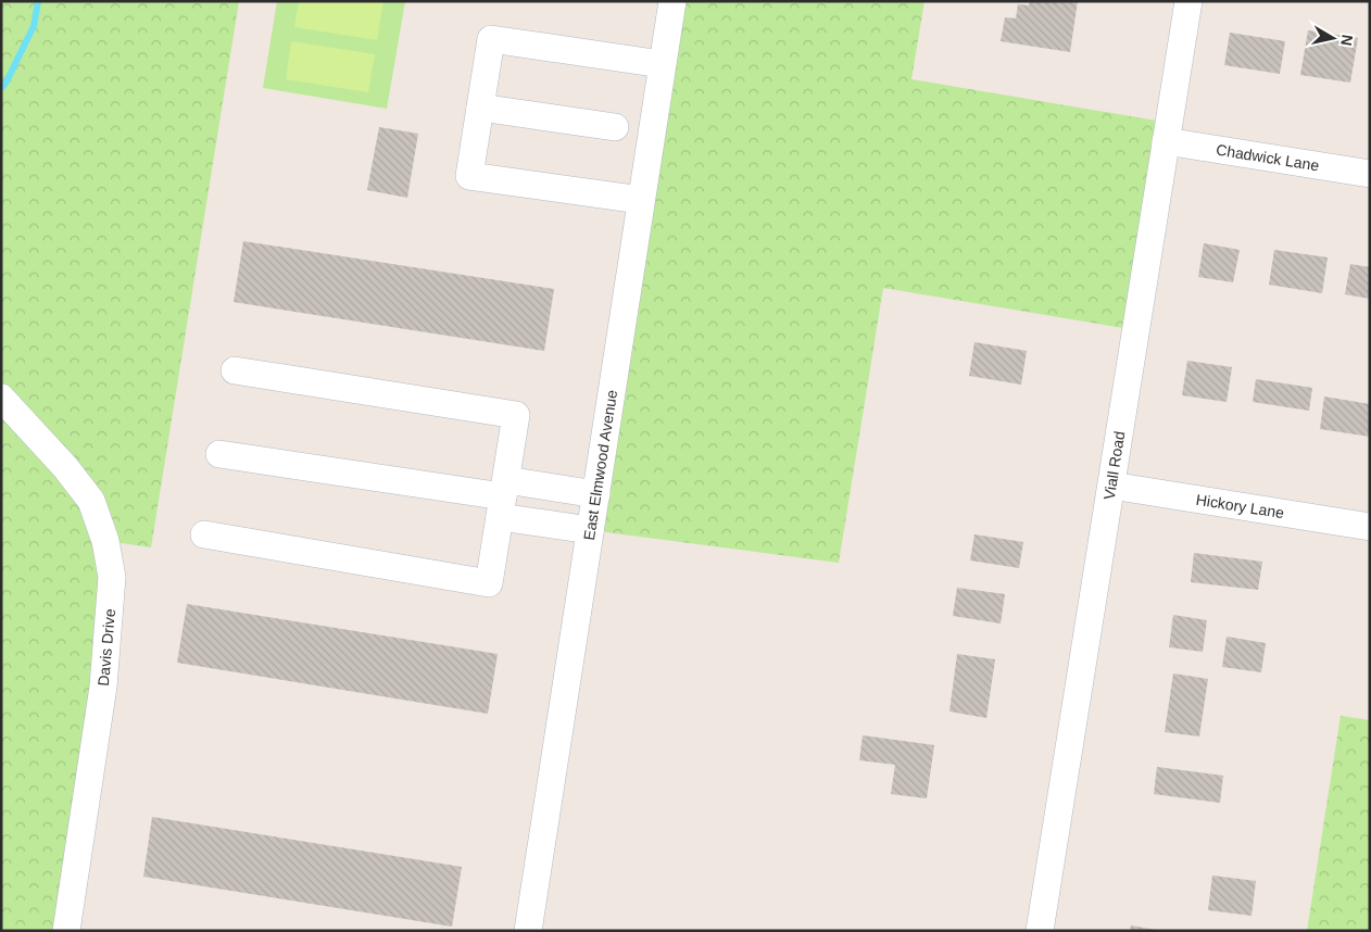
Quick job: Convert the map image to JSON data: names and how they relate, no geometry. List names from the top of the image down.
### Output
{
  "streets": {
    "street": [
      "Chadwick Lane",
      "East Elmwood Avenue",
      "Viall Road",
      "Hickory Lane",
      "Davis Drive"
    ]
  },
  "crossings": [
    ["Chadwick Lane", "Viall Road"],
    ["Viall Road", "Hickory Lane"]
  ],
  "north": "right"
}
